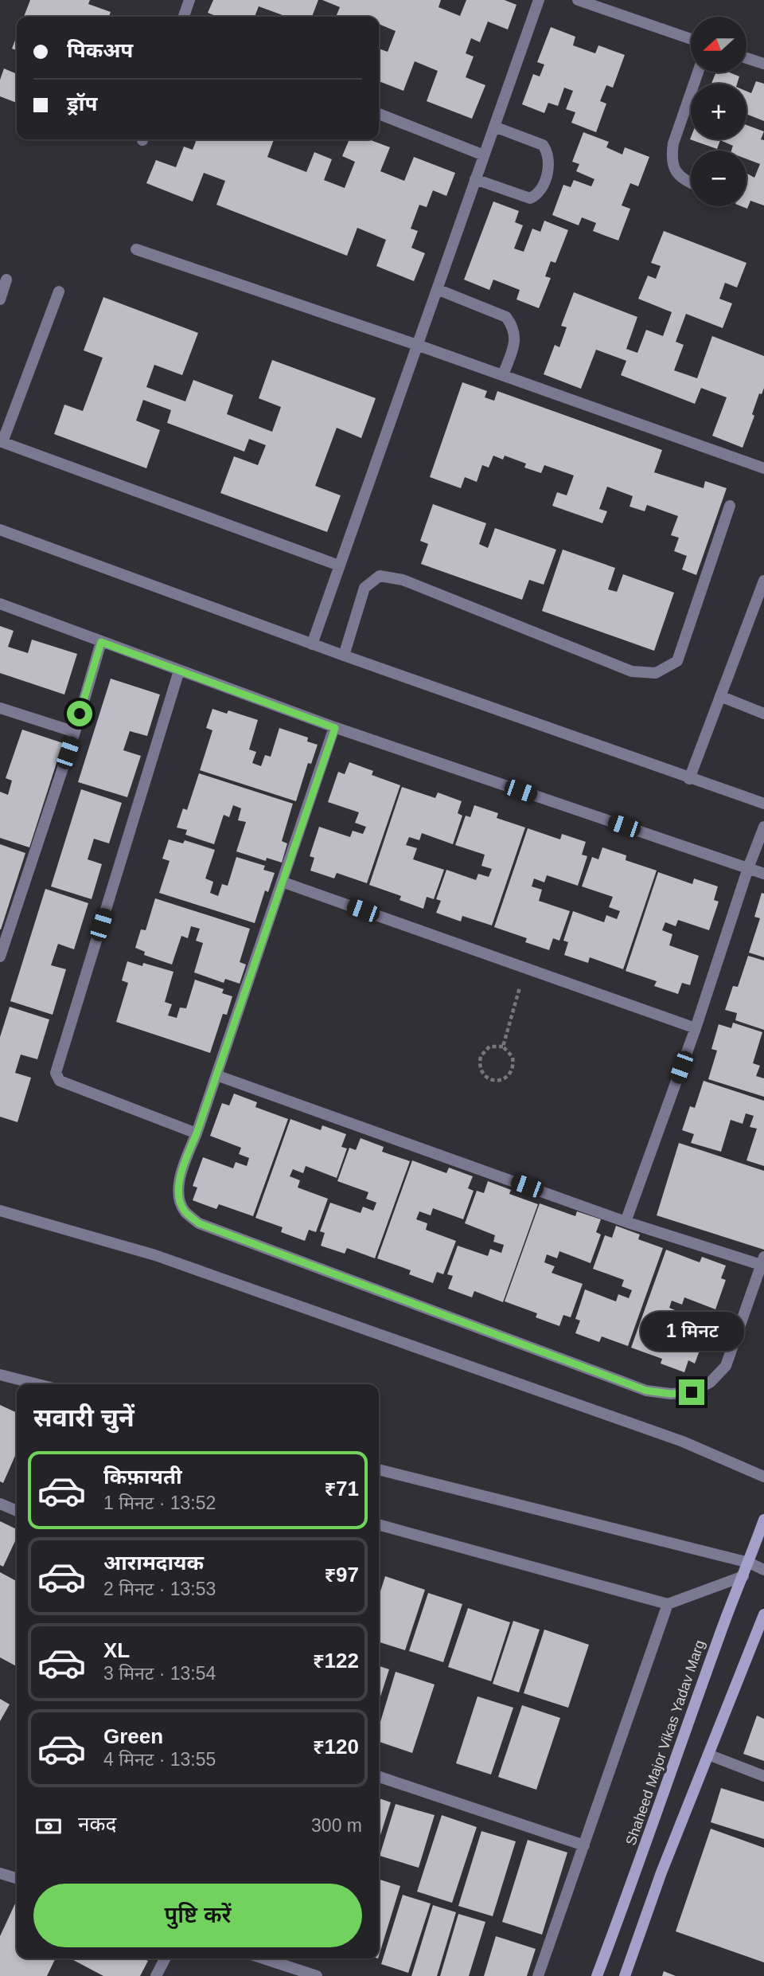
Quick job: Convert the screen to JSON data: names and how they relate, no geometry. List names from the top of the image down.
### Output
{
  "streets": {
    "main road": ["Shaheed Major Vikas Yadav Marg"]
  },
  "north": "left",
  "page": {
    "map_buttons": ["+", "−"],
    "banner": ["पिकअप", "ड्रॉप"],
    "bubble": "1 मिनट",
    "heading": "सवारी चुनें",
    "list": [
      {
        "name": "किफ़ायती",
        "note": "1 मिनट · 13:52",
        "value": "₹71"
      },
      {
        "name": "आरामदायक",
        "note": "2 मिनट · 13:53",
        "value": "₹97"
      },
      {
        "name": "XL",
        "note": "3 मिनट · 13:54",
        "value": "₹122"
      },
      {
        "name": "Green",
        "note": "4 मिनट · 13:55",
        "value": "₹120"
      }
    ],
    "pay": ["नकद", "300 m"],
    "buttons": "पुष्टि करें"
  }
}
